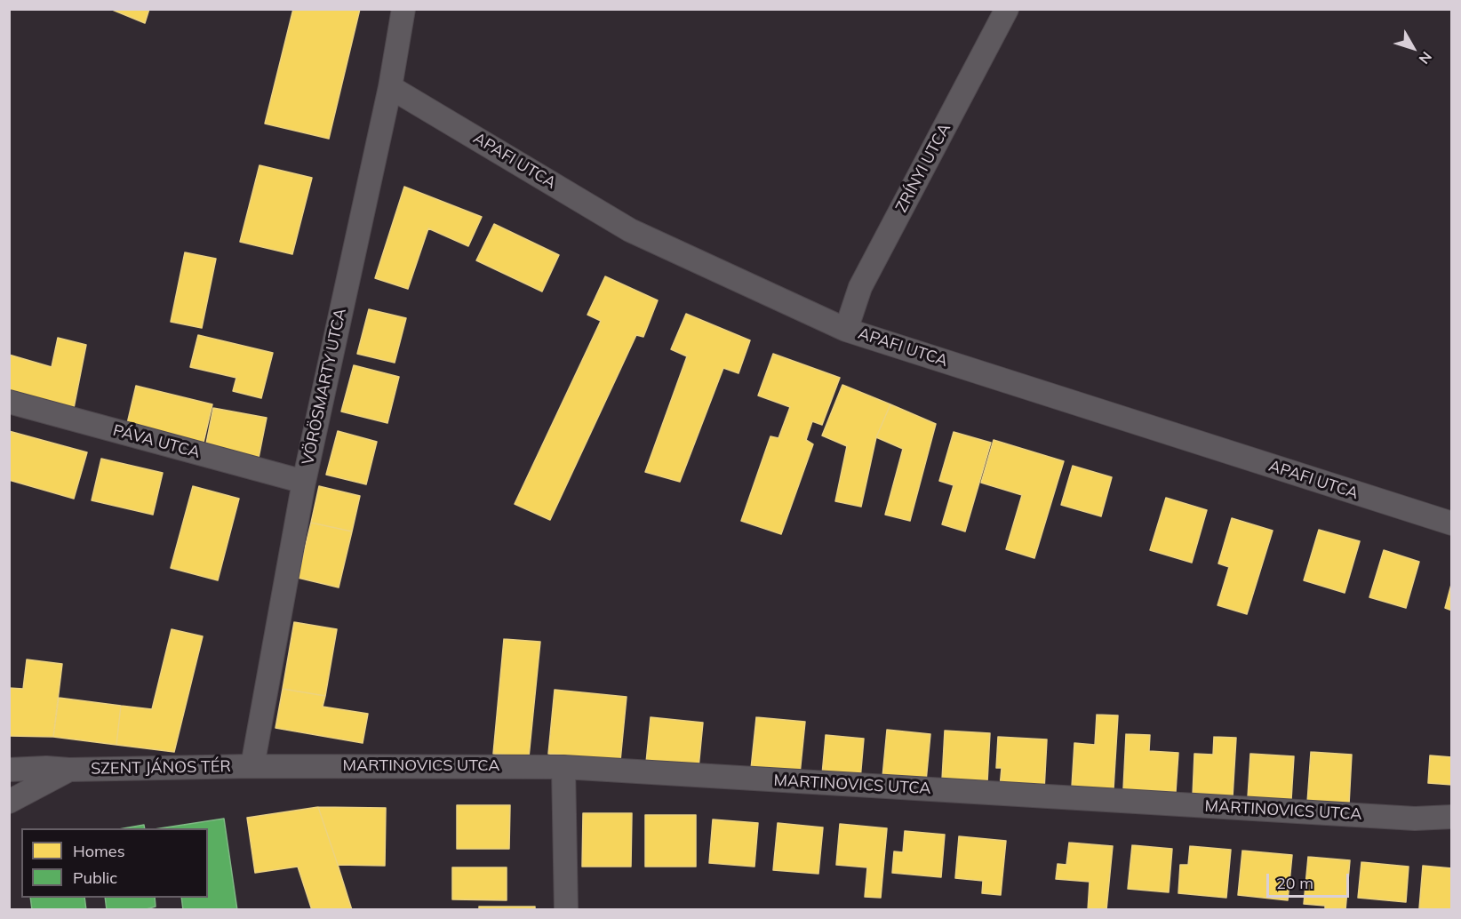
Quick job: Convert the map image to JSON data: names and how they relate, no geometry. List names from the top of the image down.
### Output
{
  "streets": {
    "street": [
      "APAFI UTCA",
      "ZRÍNYI UTCA",
      "VÖRÖSMARTY UTCA",
      "PÁVA UTCA",
      "MARTINOVICS UTCA",
      "SZENT JÁNOS TÉR"
    ]
  },
  "crossings": [
    ["APAFI UTCA", "ZRÍNYI UTCA"],
    ["APAFI UTCA", "VÖRÖSMARTY UTCA"],
    ["VÖRÖSMARTY UTCA", "PÁVA UTCA"],
    ["VÖRÖSMARTY UTCA", "MARTINOVICS UTCA"],
    ["VÖRÖSMARTY UTCA", "SZENT JÁNOS TÉR"],
    ["MARTINOVICS UTCA", "SZENT JÁNOS TÉR"]
  ],
  "legend": ["Homes", "Public"],
  "scale_bar": "20 m",
  "north": "bottom right"
}
